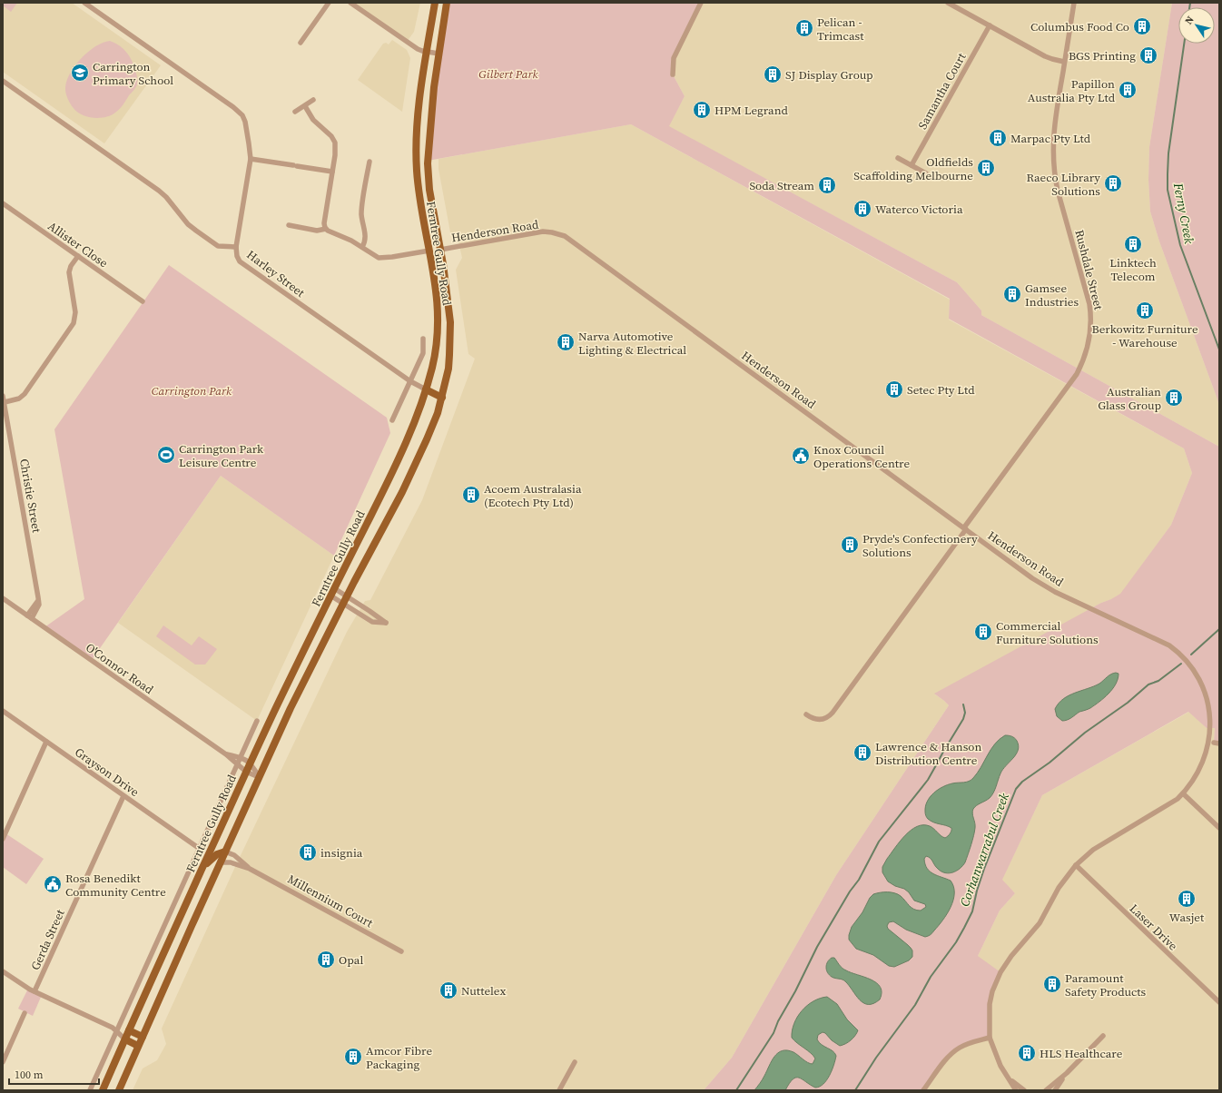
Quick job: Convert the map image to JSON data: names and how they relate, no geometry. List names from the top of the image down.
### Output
{
  "streets": {
    "main road": ["Ferntree Gully Road"],
    "street": [
      "Samantha Court",
      "Henderson Road",
      "Allister Close",
      "Rushdale Street",
      "Harley Street",
      "Christie Street",
      "O'Connor Road",
      "Grayson Drive",
      "Millennium Court",
      "Laser Drive",
      "Gerda Street"
    ]
  },
  "crossings": [
    ["Henderson Road", "Ferntree Gully Road"],
    ["Henderson Road", "Rushdale Street"],
    ["Ferntree Gully Road", "Harley Street"],
    ["Ferntree Gully Road", "O'Connor Road"],
    ["Ferntree Gully Road", "Grayson Drive"],
    ["Ferntree Gully Road", "Millennium Court"],
    ["Christie Street", "O'Connor Road"],
    ["Grayson Drive", "Gerda Street"]
  ],
  "water": ["Ferny Creek", "Corhanwarrabul Creek"],
  "parks": ["Gilbert Park", "Carrington Park"],
  "places": {
    "building": [
      "Columbus Food Co",
      "Pelican - Trimcast",
      "BGS Printing",
      "SJ Display Group",
      "Papillon Australia Pty Ltd",
      "HPM Legrand",
      "Marpac Pty Ltd",
      "Oldfields Scaffolding Melbourne",
      "Raeco Library Solutions",
      "Soda Stream",
      "Waterco Victoria",
      "Linktech Telecom",
      "Gamsee Industries",
      "Berkowitz Furniture - Warehouse",
      "Narva Automotive Lighting & Electrical",
      "Setec Pty Ltd",
      "Australian Glass Group",
      "Acoem Australasia (Ecotech Pty Ltd)",
      "Pryde's Confectionery Solutions",
      "Commercial Furniture Solutions",
      "Lawrence & Hanson Distribution Centre",
      "insignia",
      "Wasjet",
      "Opal",
      "Paramount Safety Products",
      "Nuttelex",
      "HLS Healthcare",
      "Amcor Fibre Packaging"
    ],
    "school or university": ["Carrington Primary School"],
    "sports": ["Carrington Park Leisure Centre"],
    "public building": ["Knox Council Operations Centre", "Rosa Benedikt Community Centre"]
  },
  "scale_bar": "100 m",
  "north": "top left"
}
